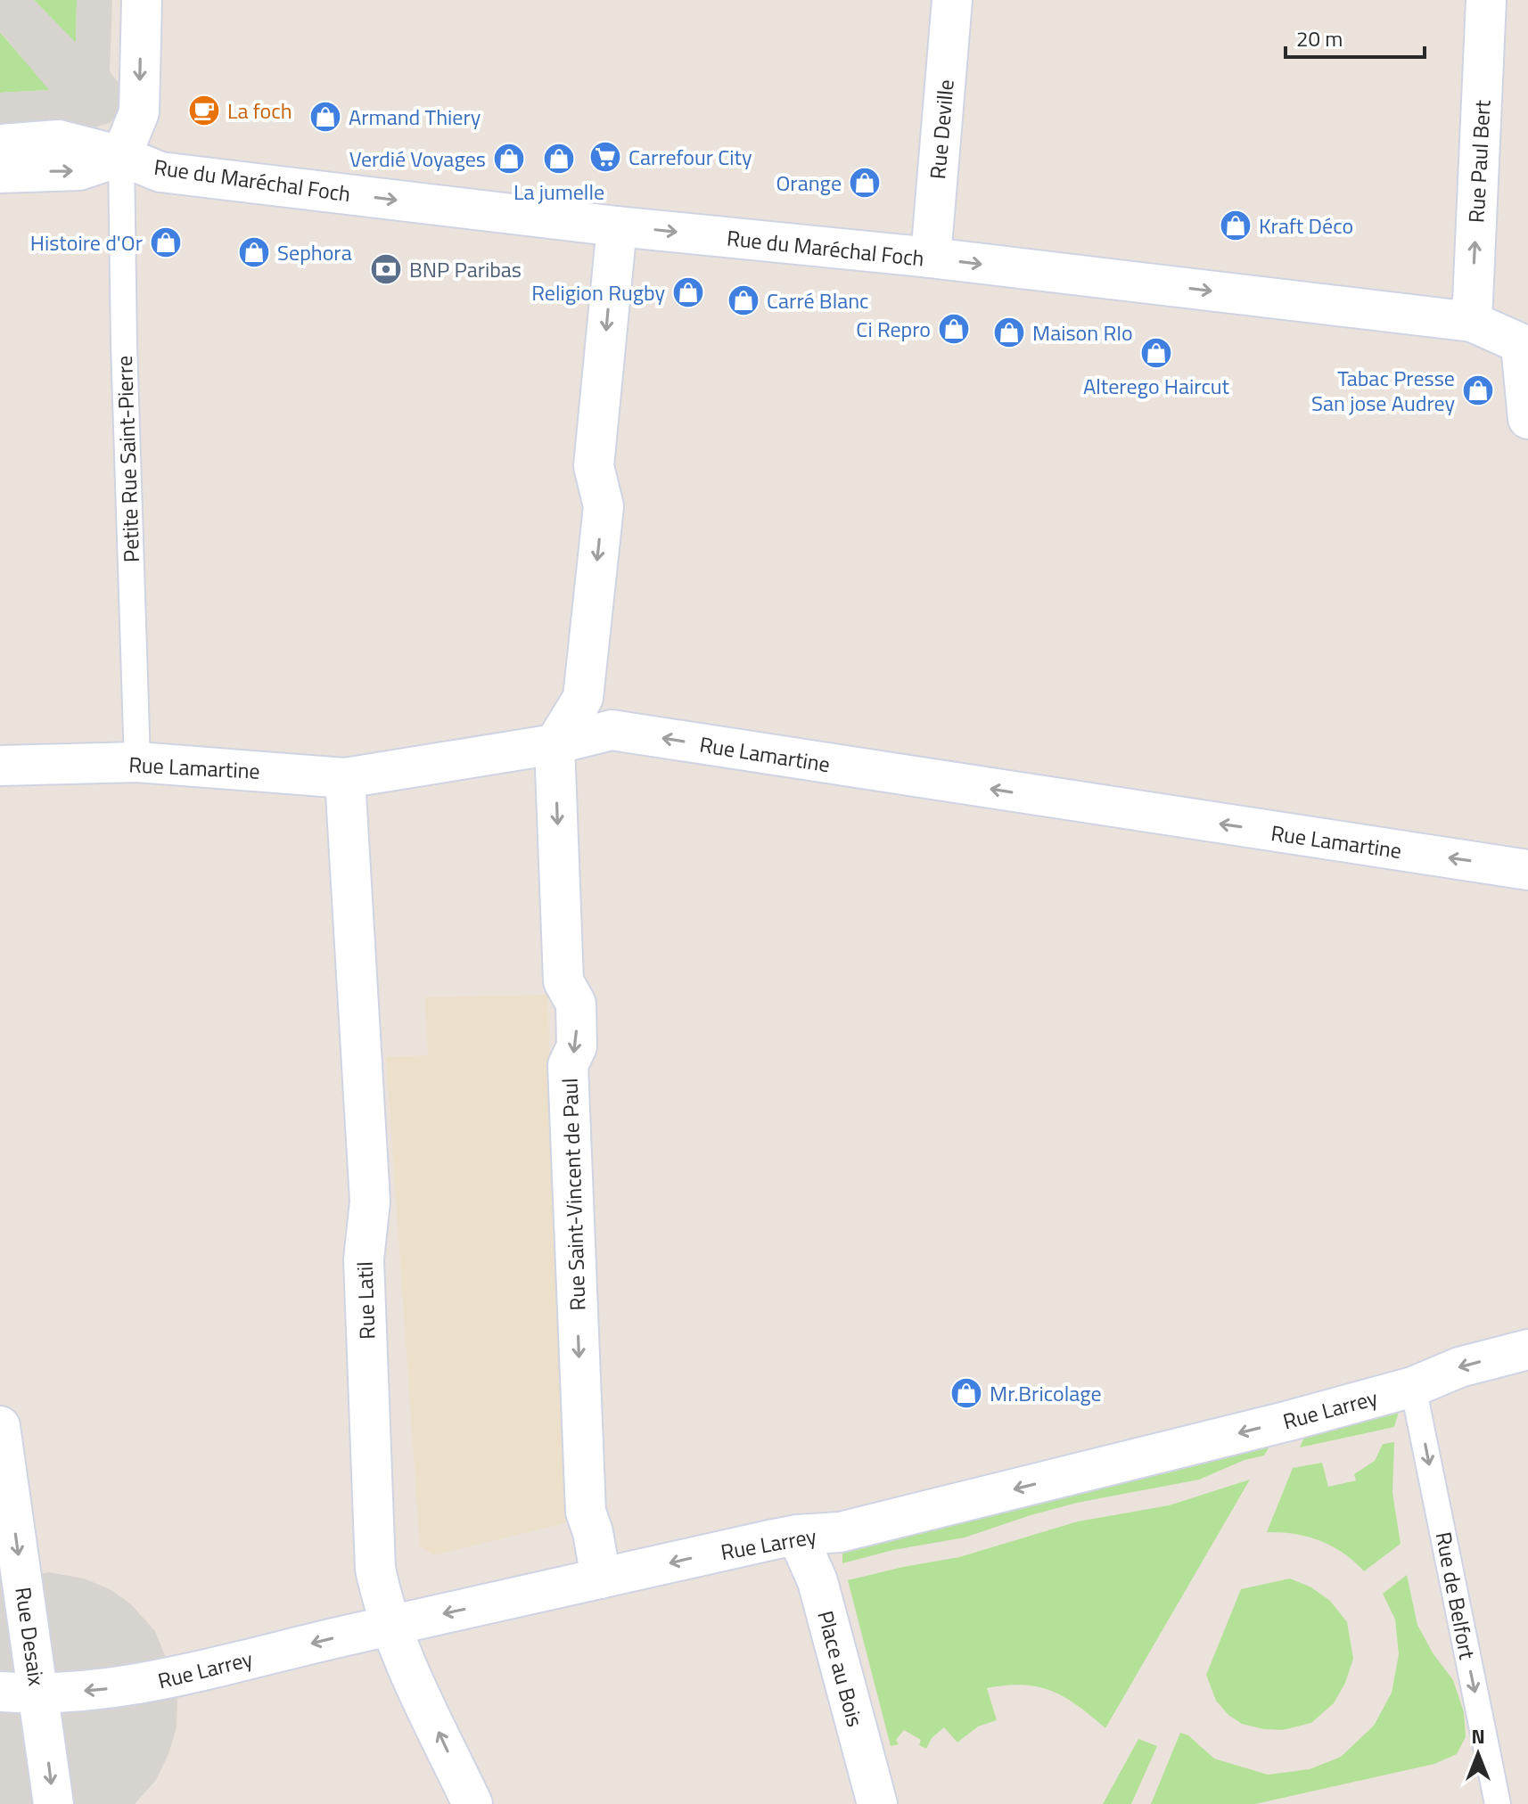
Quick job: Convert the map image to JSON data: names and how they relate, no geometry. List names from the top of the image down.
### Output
{
  "streets": {
    "street": [
      "Rue Deville",
      "Rue Paul Bert",
      "Rue du Maréchal Foch",
      "Rue Lamartine",
      "Rue Saint-Vincent de Paul",
      "Rue Latil",
      "Rue Larrey",
      "Rue Desaix",
      "Place au Bois"
    ],
    "lane": ["Petite Rue Saint-Pierre", "Rue de Belfort"]
  },
  "crossings": [
    ["Rue Deville", "Rue du Maréchal Foch"],
    ["Rue Paul Bert", "Rue du Maréchal Foch"],
    ["Rue du Maréchal Foch", "Petite Rue Saint-Pierre"],
    ["Petite Rue Saint-Pierre", "Rue Lamartine"],
    ["Rue Lamartine", "Rue Saint-Vincent de Paul"],
    ["Rue Lamartine", "Rue Latil"],
    ["Rue Saint-Vincent de Paul", "Rue Larrey"],
    ["Rue Latil", "Rue Larrey"],
    ["Rue Larrey", "Rue de Belfort"],
    ["Rue Larrey", "Rue Desaix"],
    ["Rue Larrey", "Place au Bois"]
  ],
  "one_way": [
    "Rue Paul Bert",
    "Rue du Maréchal Foch",
    "Rue Lamartine",
    "Rue Saint-Vincent de Paul",
    "Rue Larrey",
    "Rue de Belfort",
    "Rue Desaix"
  ],
  "places": {
    "cafe": ["La foch"],
    "shop": [
      "Armand Thiery",
      "Verdié Voyages",
      "La jumelle",
      "Orange",
      "Kraft Déco",
      "Histoire d'Or",
      "Sephora",
      "Religion Rugby",
      "Carré Blanc",
      "Ci Repro",
      "Maison RIo",
      "Alterego Haircut",
      "Tabac Presse San jose Audrey",
      "Mr.Bricolage"
    ],
    "supermarket": ["Carrefour City"],
    "bank": ["BNP Paribas"]
  },
  "scale_bar": "20 m",
  "north": "top"
}
